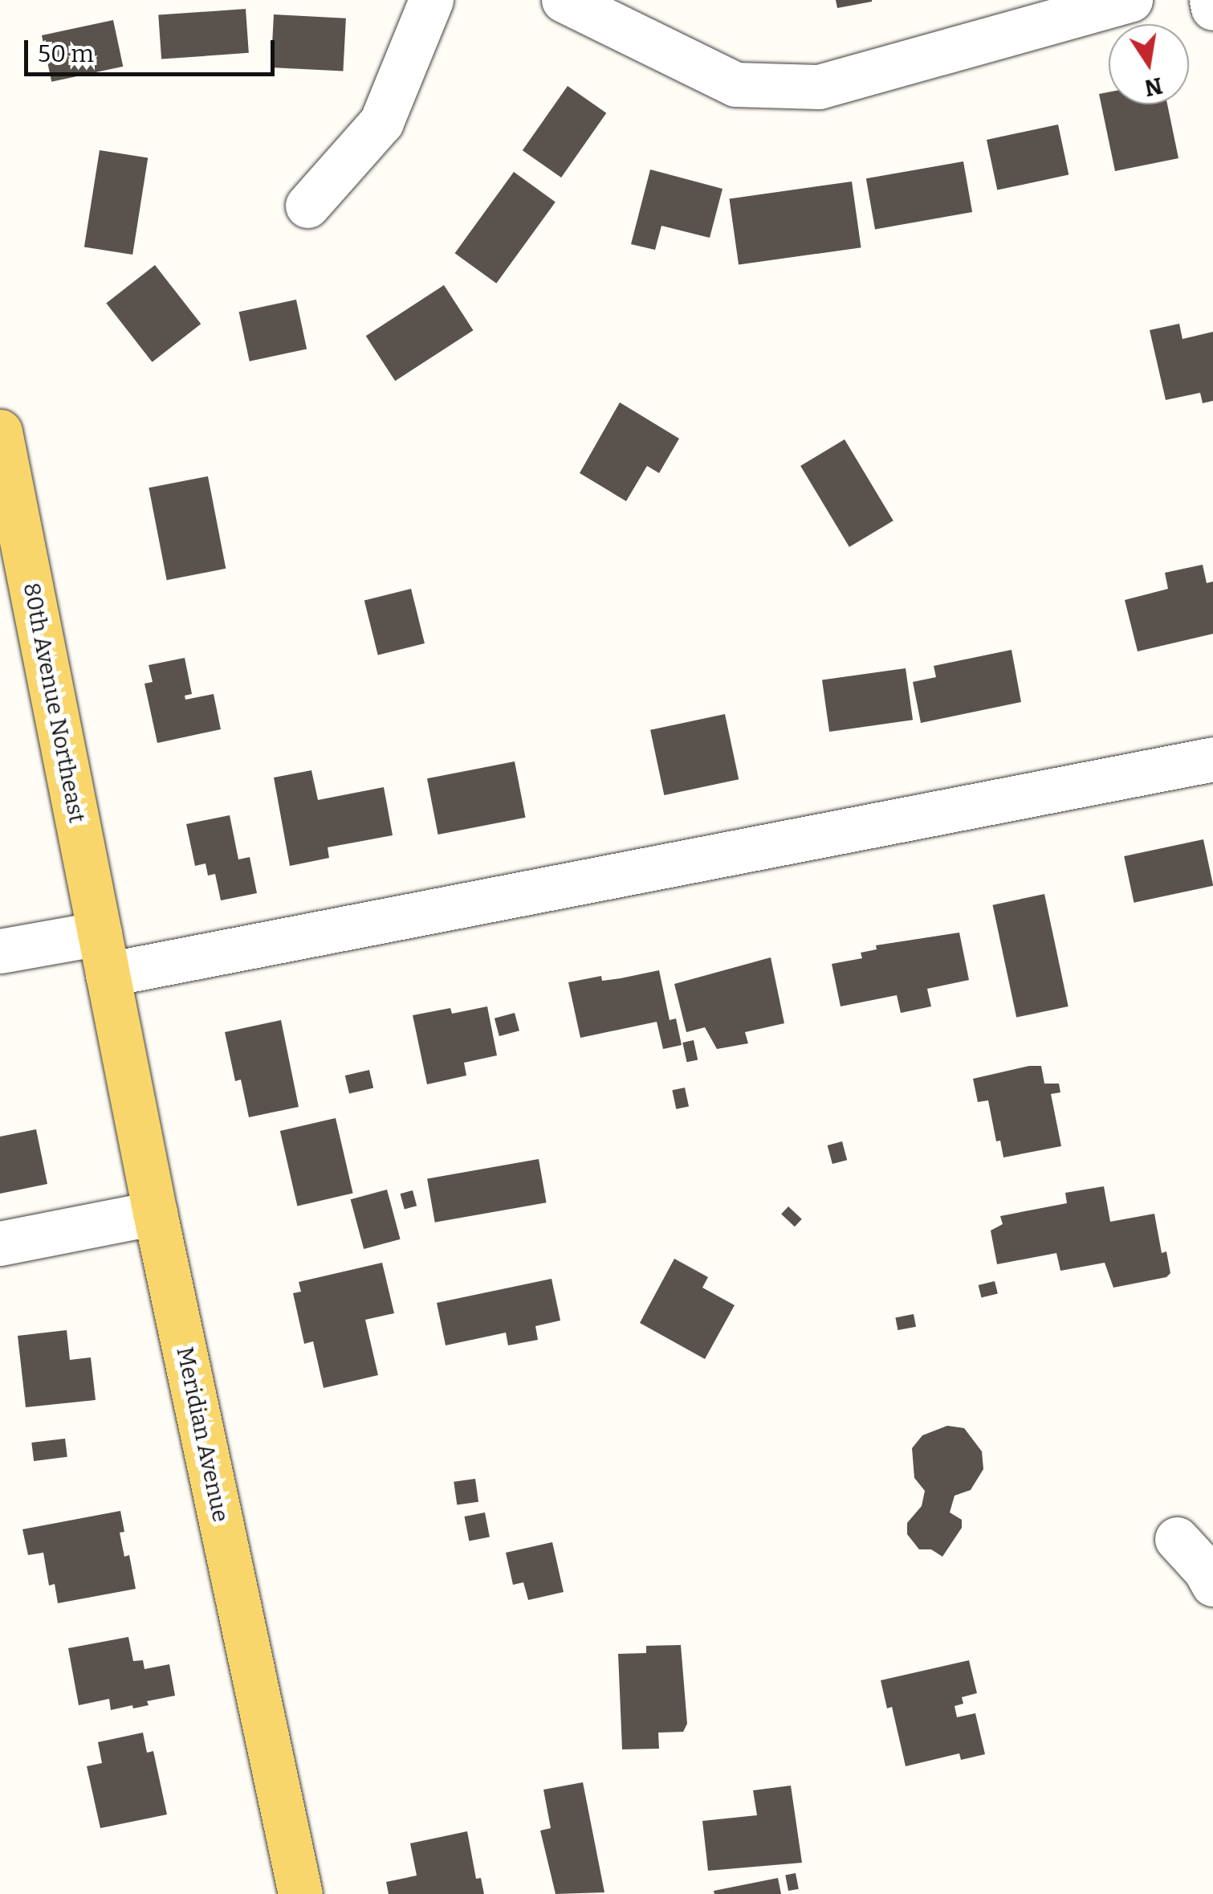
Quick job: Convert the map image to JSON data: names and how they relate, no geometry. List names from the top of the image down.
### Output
{
  "streets": {
    "main road": ["80th Avenue Northeast", "Meridian Avenue"]
  },
  "crossings": [
    ["80th Avenue Northeast", "Meridian Avenue"]
  ],
  "scale_bar": "50 m",
  "north": "bottom"
}
